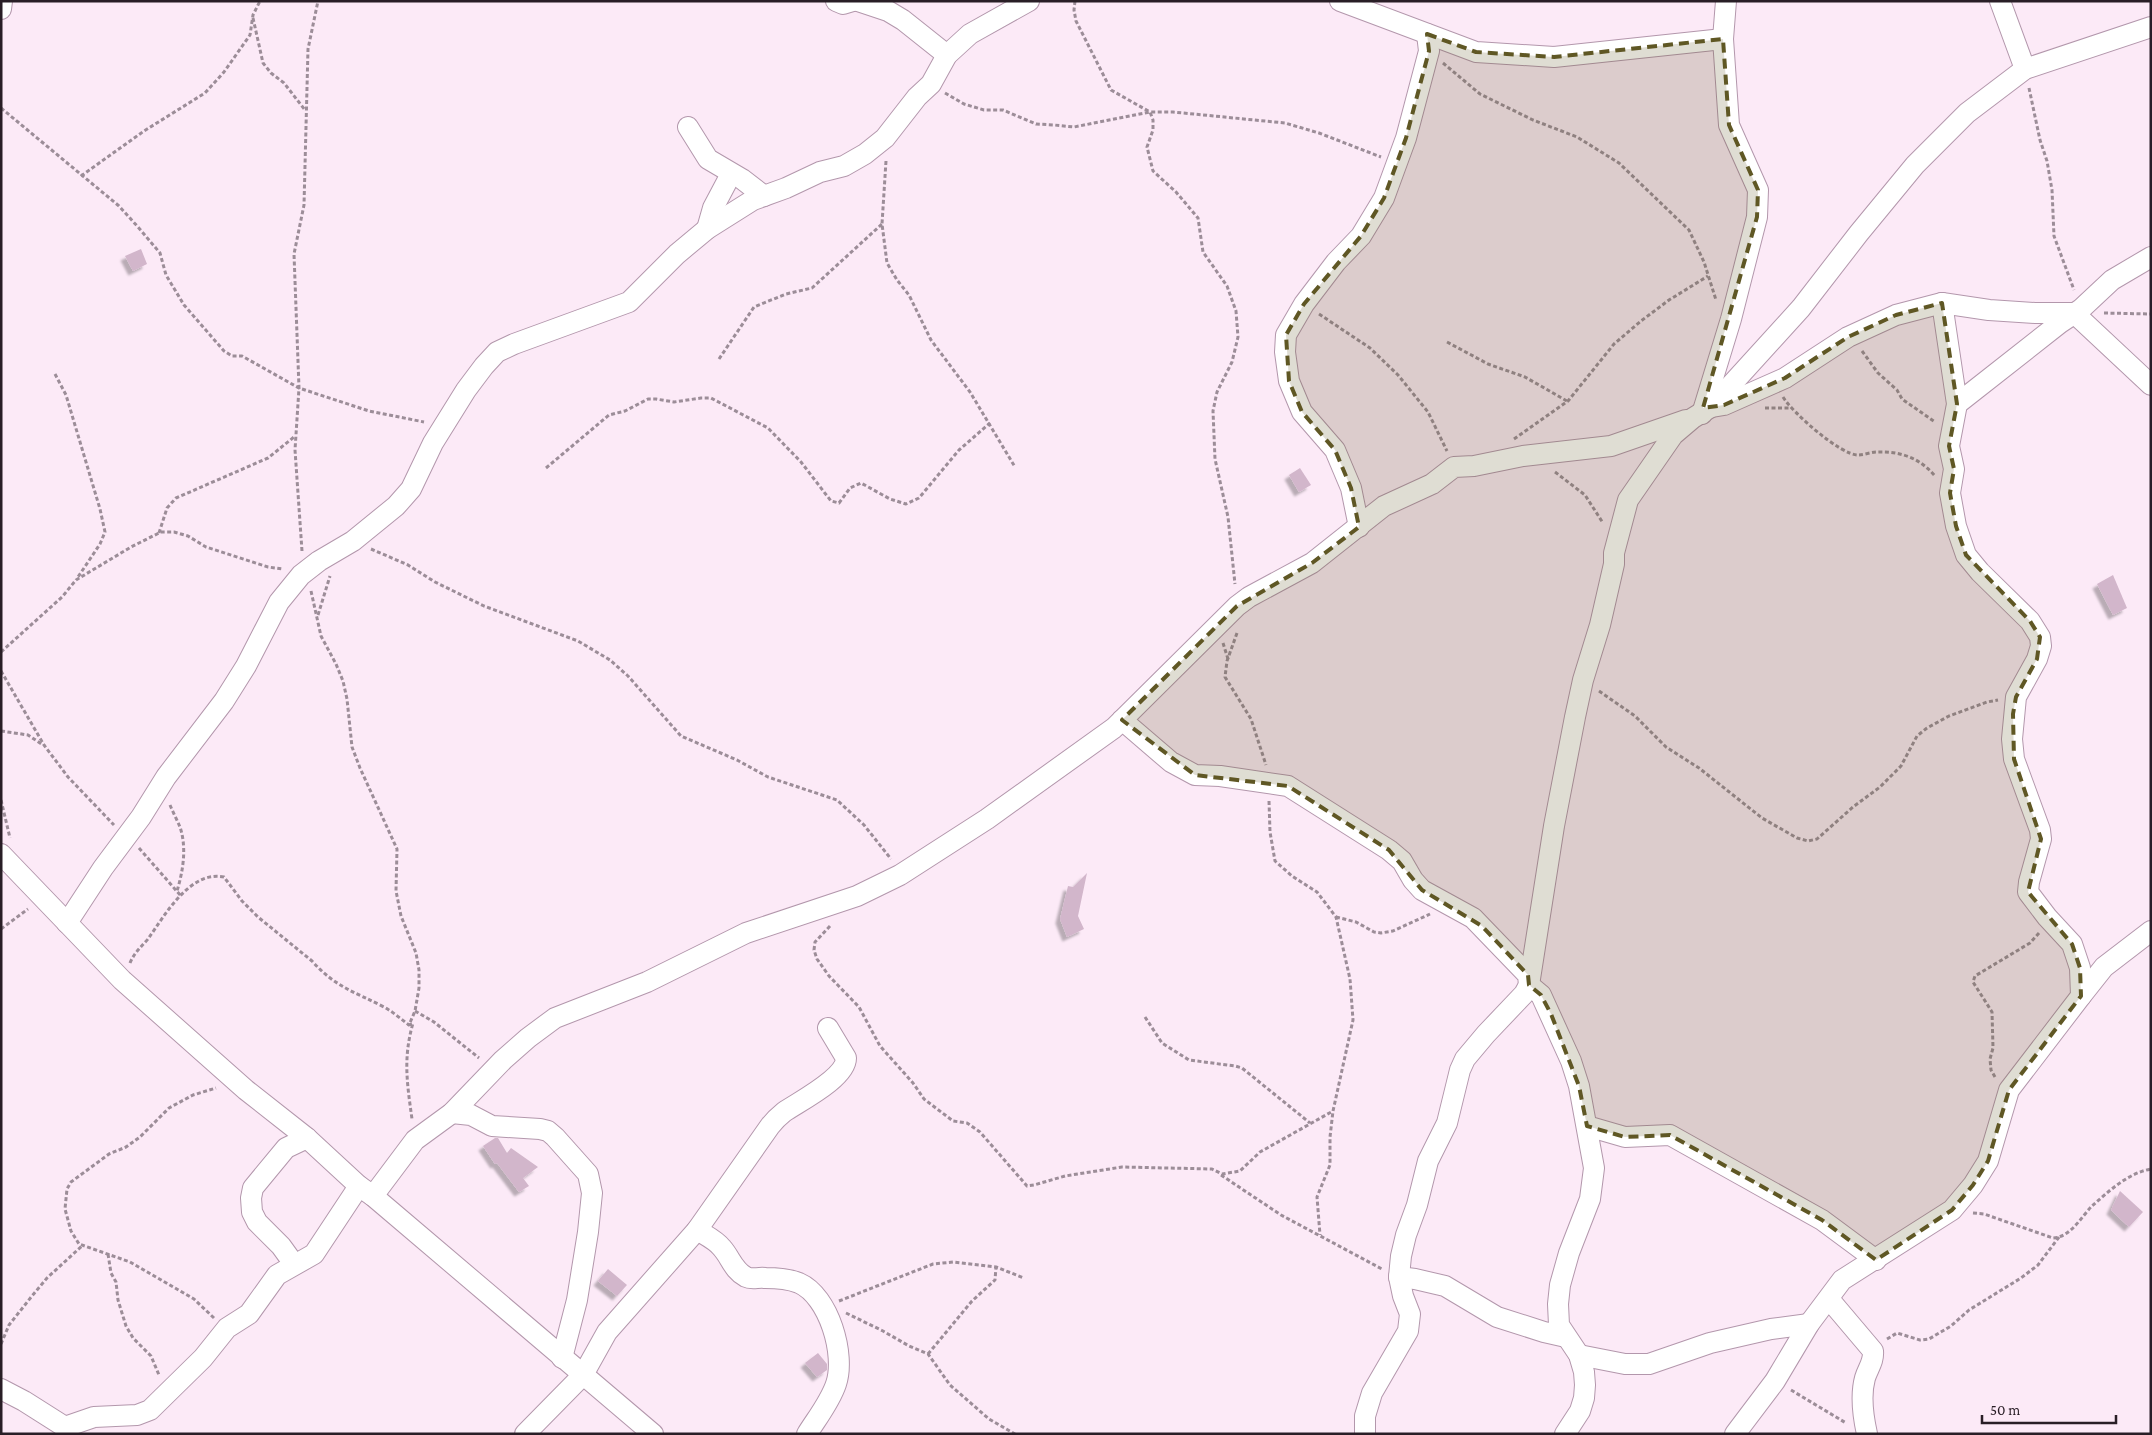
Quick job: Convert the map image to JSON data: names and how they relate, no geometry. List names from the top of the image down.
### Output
{
  "scale_bar": "50 m"
}
